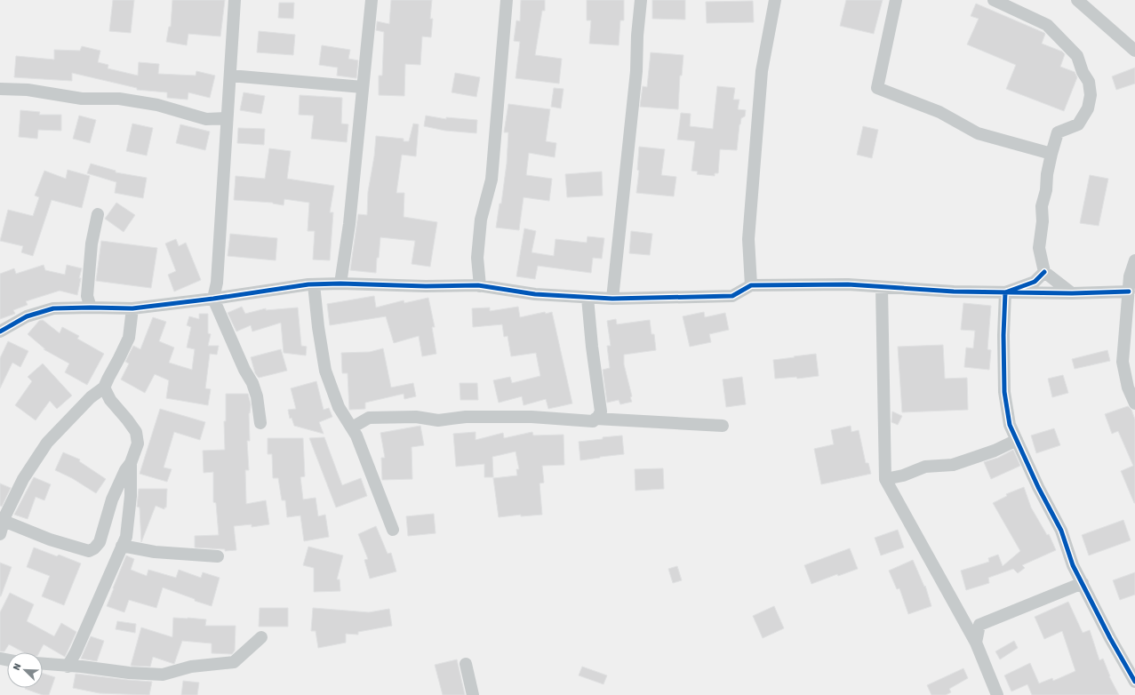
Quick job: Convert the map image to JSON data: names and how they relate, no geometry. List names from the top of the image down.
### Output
{
  "north": "top left"
}
